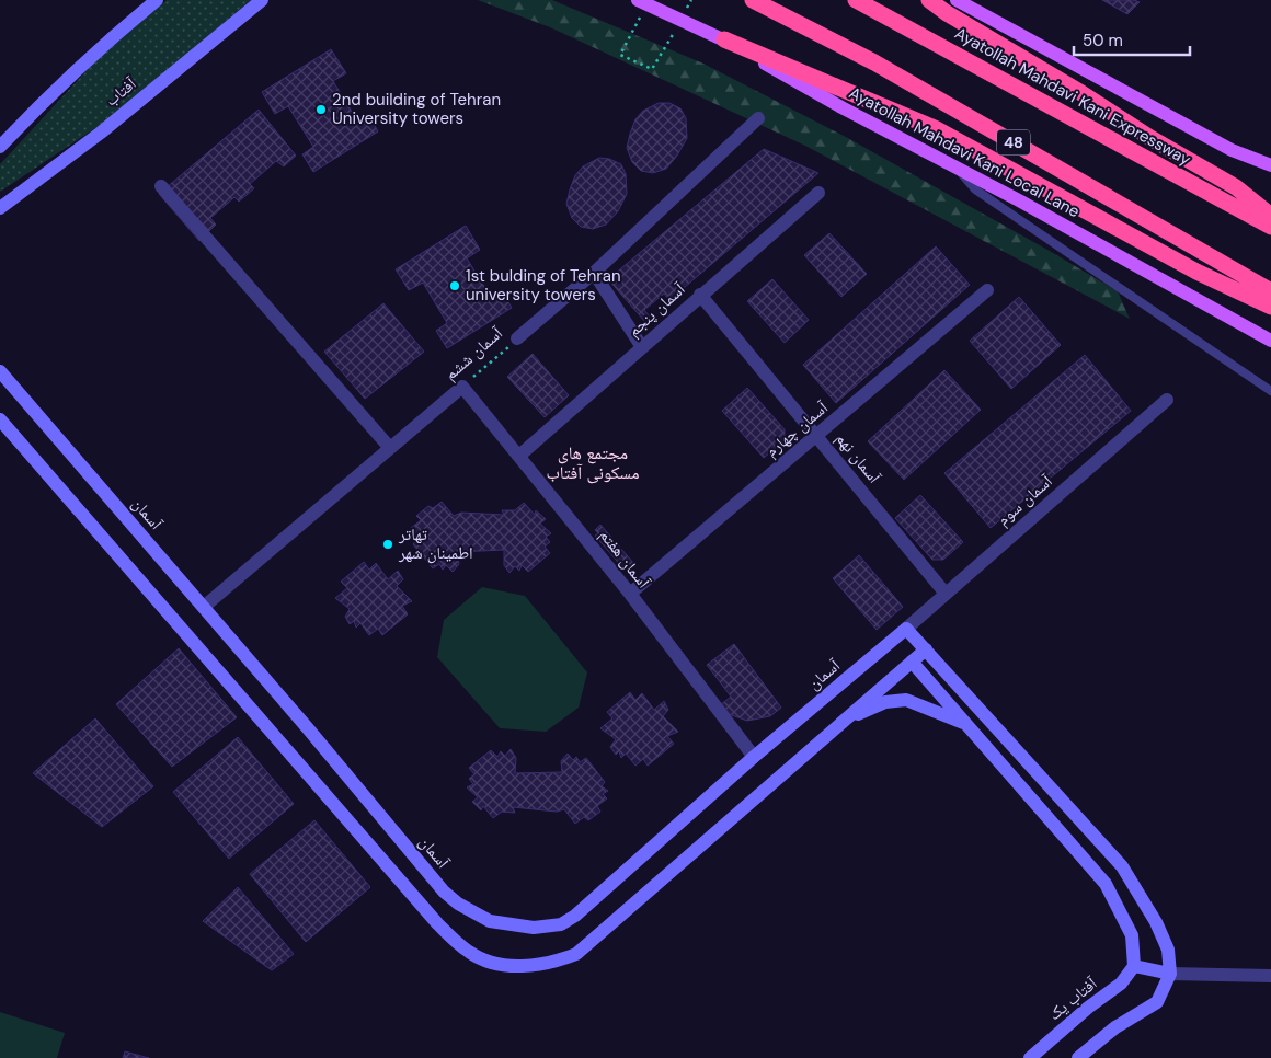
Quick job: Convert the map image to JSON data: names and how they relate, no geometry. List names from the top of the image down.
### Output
{
  "streets": {
    "highway": ["Ayatollah Mahdavi Kani Expressway", "48"],
    "main road": ["Ayatollah Mahdavi Kani Local Lane"],
    "street": [
      "آفتاب",
      "آسمان پنجم",
      "آسمان ششم",
      "آسمان چهارم",
      "آسمان نهم",
      "آسمان سوم",
      "آسمان",
      "آسمان هفتم",
      "آفتاب یک"
    ]
  },
  "crossings": [
    ["آسمان پنجم", "آسمان نهم"],
    ["آسمان پنجم", "آسمان هفتم"],
    ["آسمان ششم", "آسمان"],
    ["آسمان ششم", "آسمان هفتم"],
    ["آسمان چهارم", "آسمان نهم"],
    ["آسمان چهارم", "آسمان هفتم"],
    ["آسمان نهم", "آسمان سوم"],
    ["آسمان سوم", "آسمان"],
    ["آسمان", "آسمان هفتم"]
  ],
  "districts": ["مجتمع های مسکونی آفتاب"],
  "places": ["2nd building of Tehran University towers", "1st bulding of Tehran university towers", "تهاتر اطمینان شهر"],
  "scale_bar": "50 m"
}
